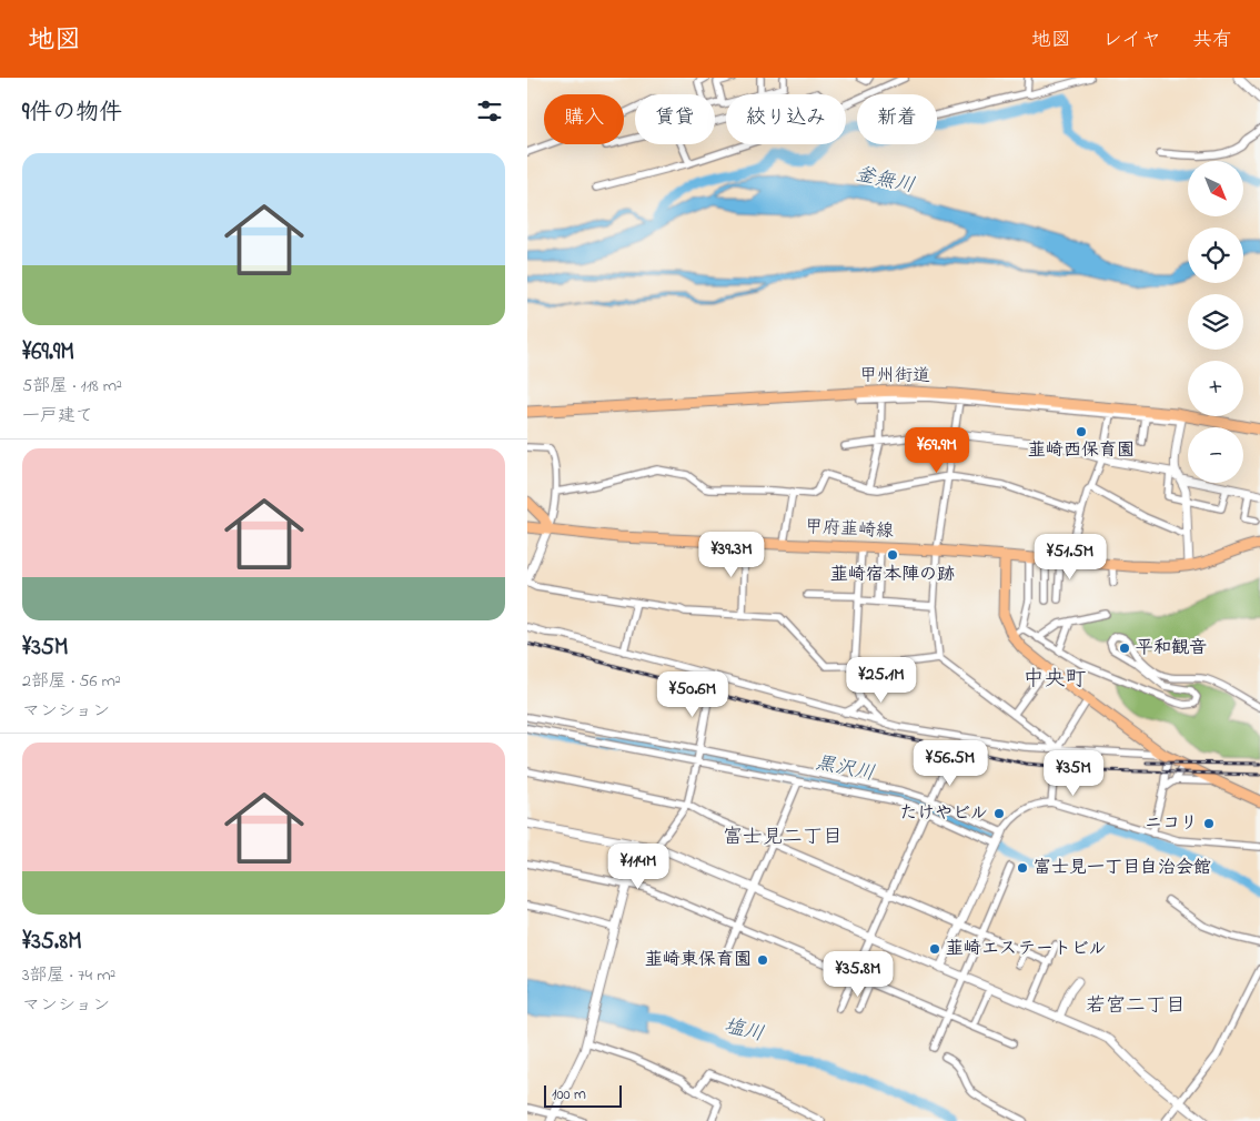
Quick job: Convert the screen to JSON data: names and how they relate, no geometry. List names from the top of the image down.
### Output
{
  "streets": {
    "main road": ["甲州街道", "甲府韮崎線"]
  },
  "districts": ["中央町", "富士見二丁目", "若宮二丁目"],
  "water": ["釜無川", "黒沢川", "塩川"],
  "places": [
    "韮崎西保育園",
    "韮崎宿本陣の跡",
    "平和観音",
    "たけやビル",
    "ニコリ",
    "富士見一丁目自治会館",
    "韮崎エステートビル",
    "韮崎東保育園"
  ],
  "scale_bar": "100 m",
  "north": "bottom right",
  "page": {
    "header": "地図",
    "nav": ["地図", "レイヤ", "共有"],
    "heading": "9件の物件",
    "chip": [
      "購入",
      "賃貸",
      "絞り込み",
      "新着"
    ],
    "list": [
      {
        "name": "¥69.9M",
        "note": "5部屋 · 118 m² · 一戸建て"
      },
      {
        "name": "¥35M",
        "note": "2部屋 · 56 m² · マンション"
      },
      {
        "name": "¥35.8M",
        "note": "3部屋 · 74 m² · マンション"
      }
    ],
    "map_buttons": ["+", "−"],
    "price": [
      "¥69.9M",
      "¥39.3M",
      "¥51.5M",
      "¥25.1M",
      "¥50.6M",
      "¥56.5M",
      "¥35M",
      "¥114M",
      "¥35.8M"
    ],
    "scale": "100 m"
  }
}
